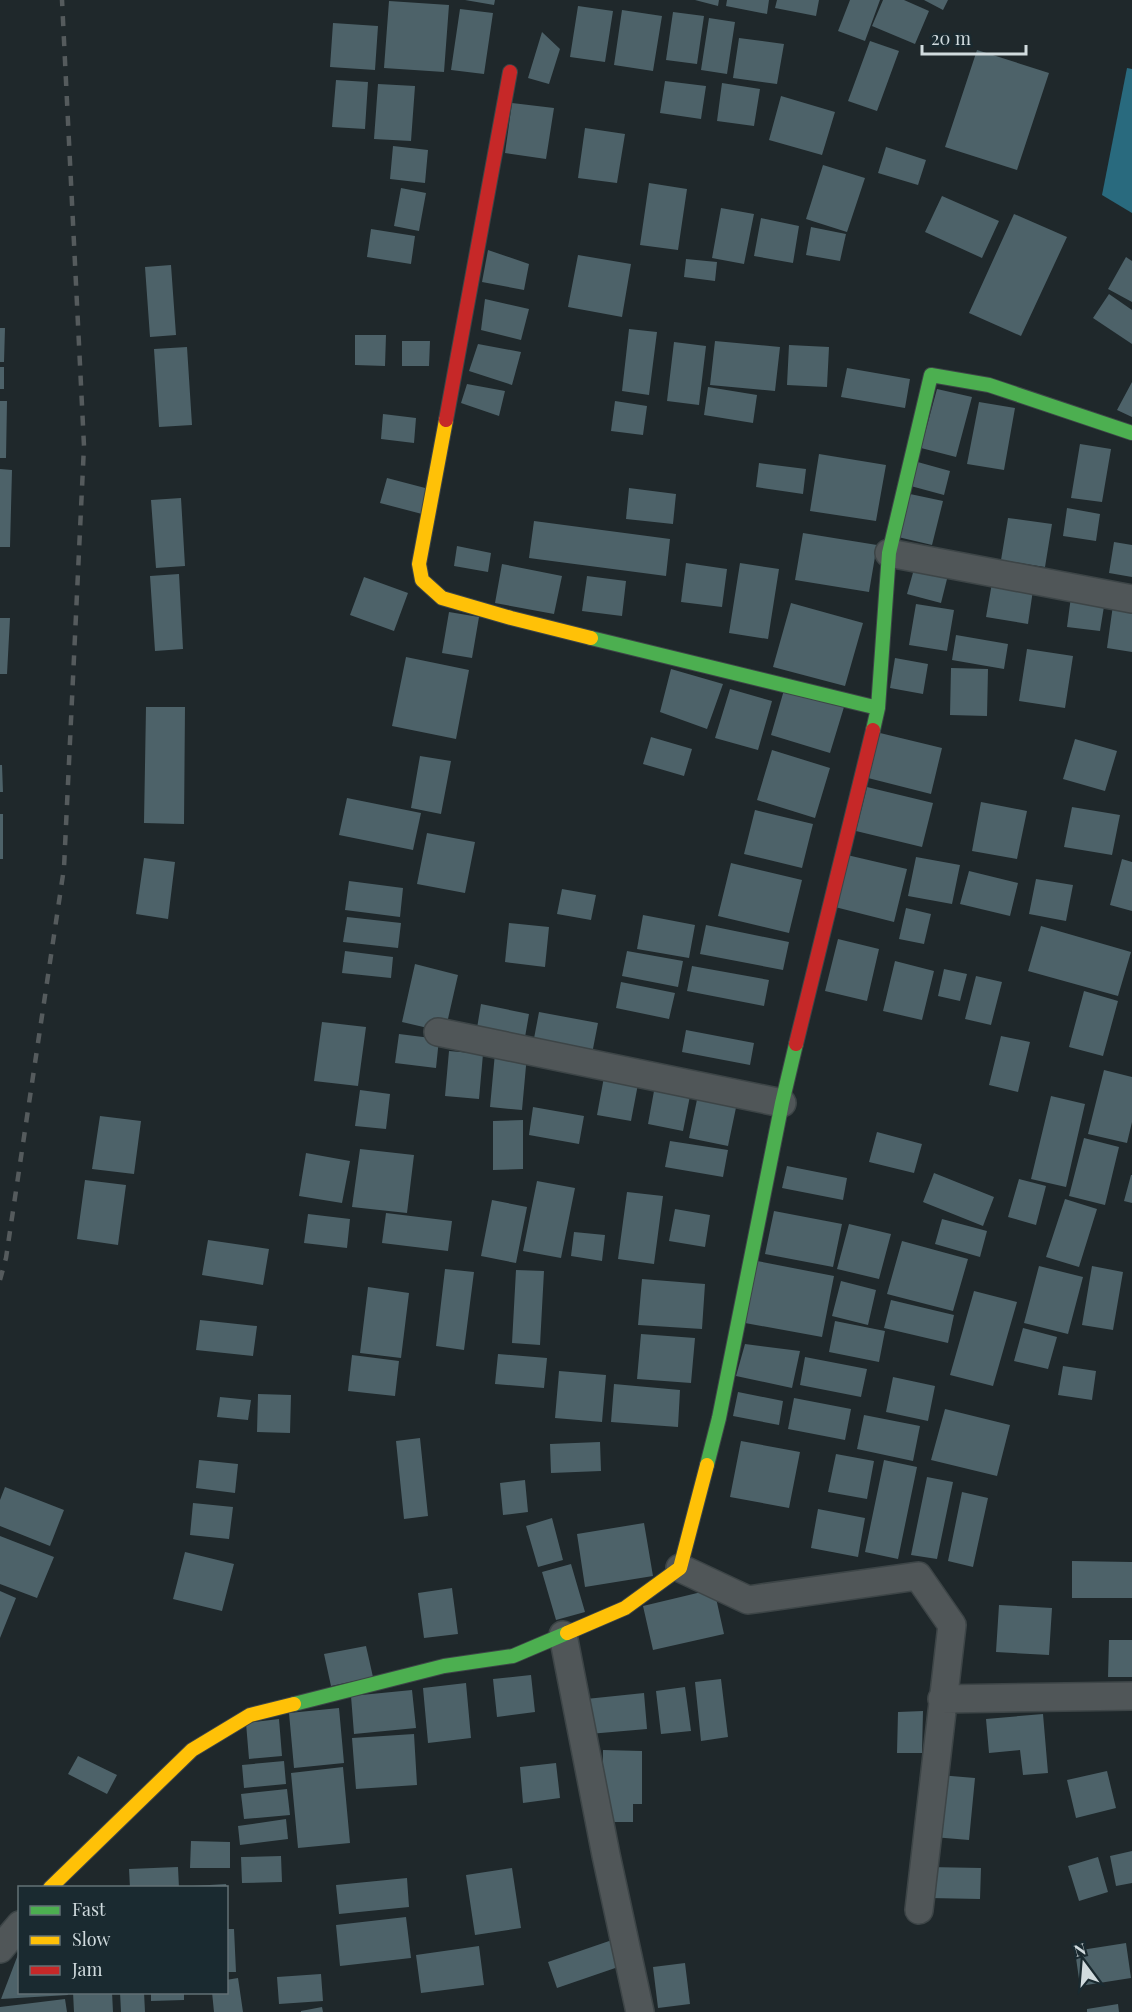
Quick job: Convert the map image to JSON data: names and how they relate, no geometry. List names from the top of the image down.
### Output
{
  "legend": ["Fast", "Slow", "Jam"],
  "scale_bar": "20 m",
  "north": "top"
}
